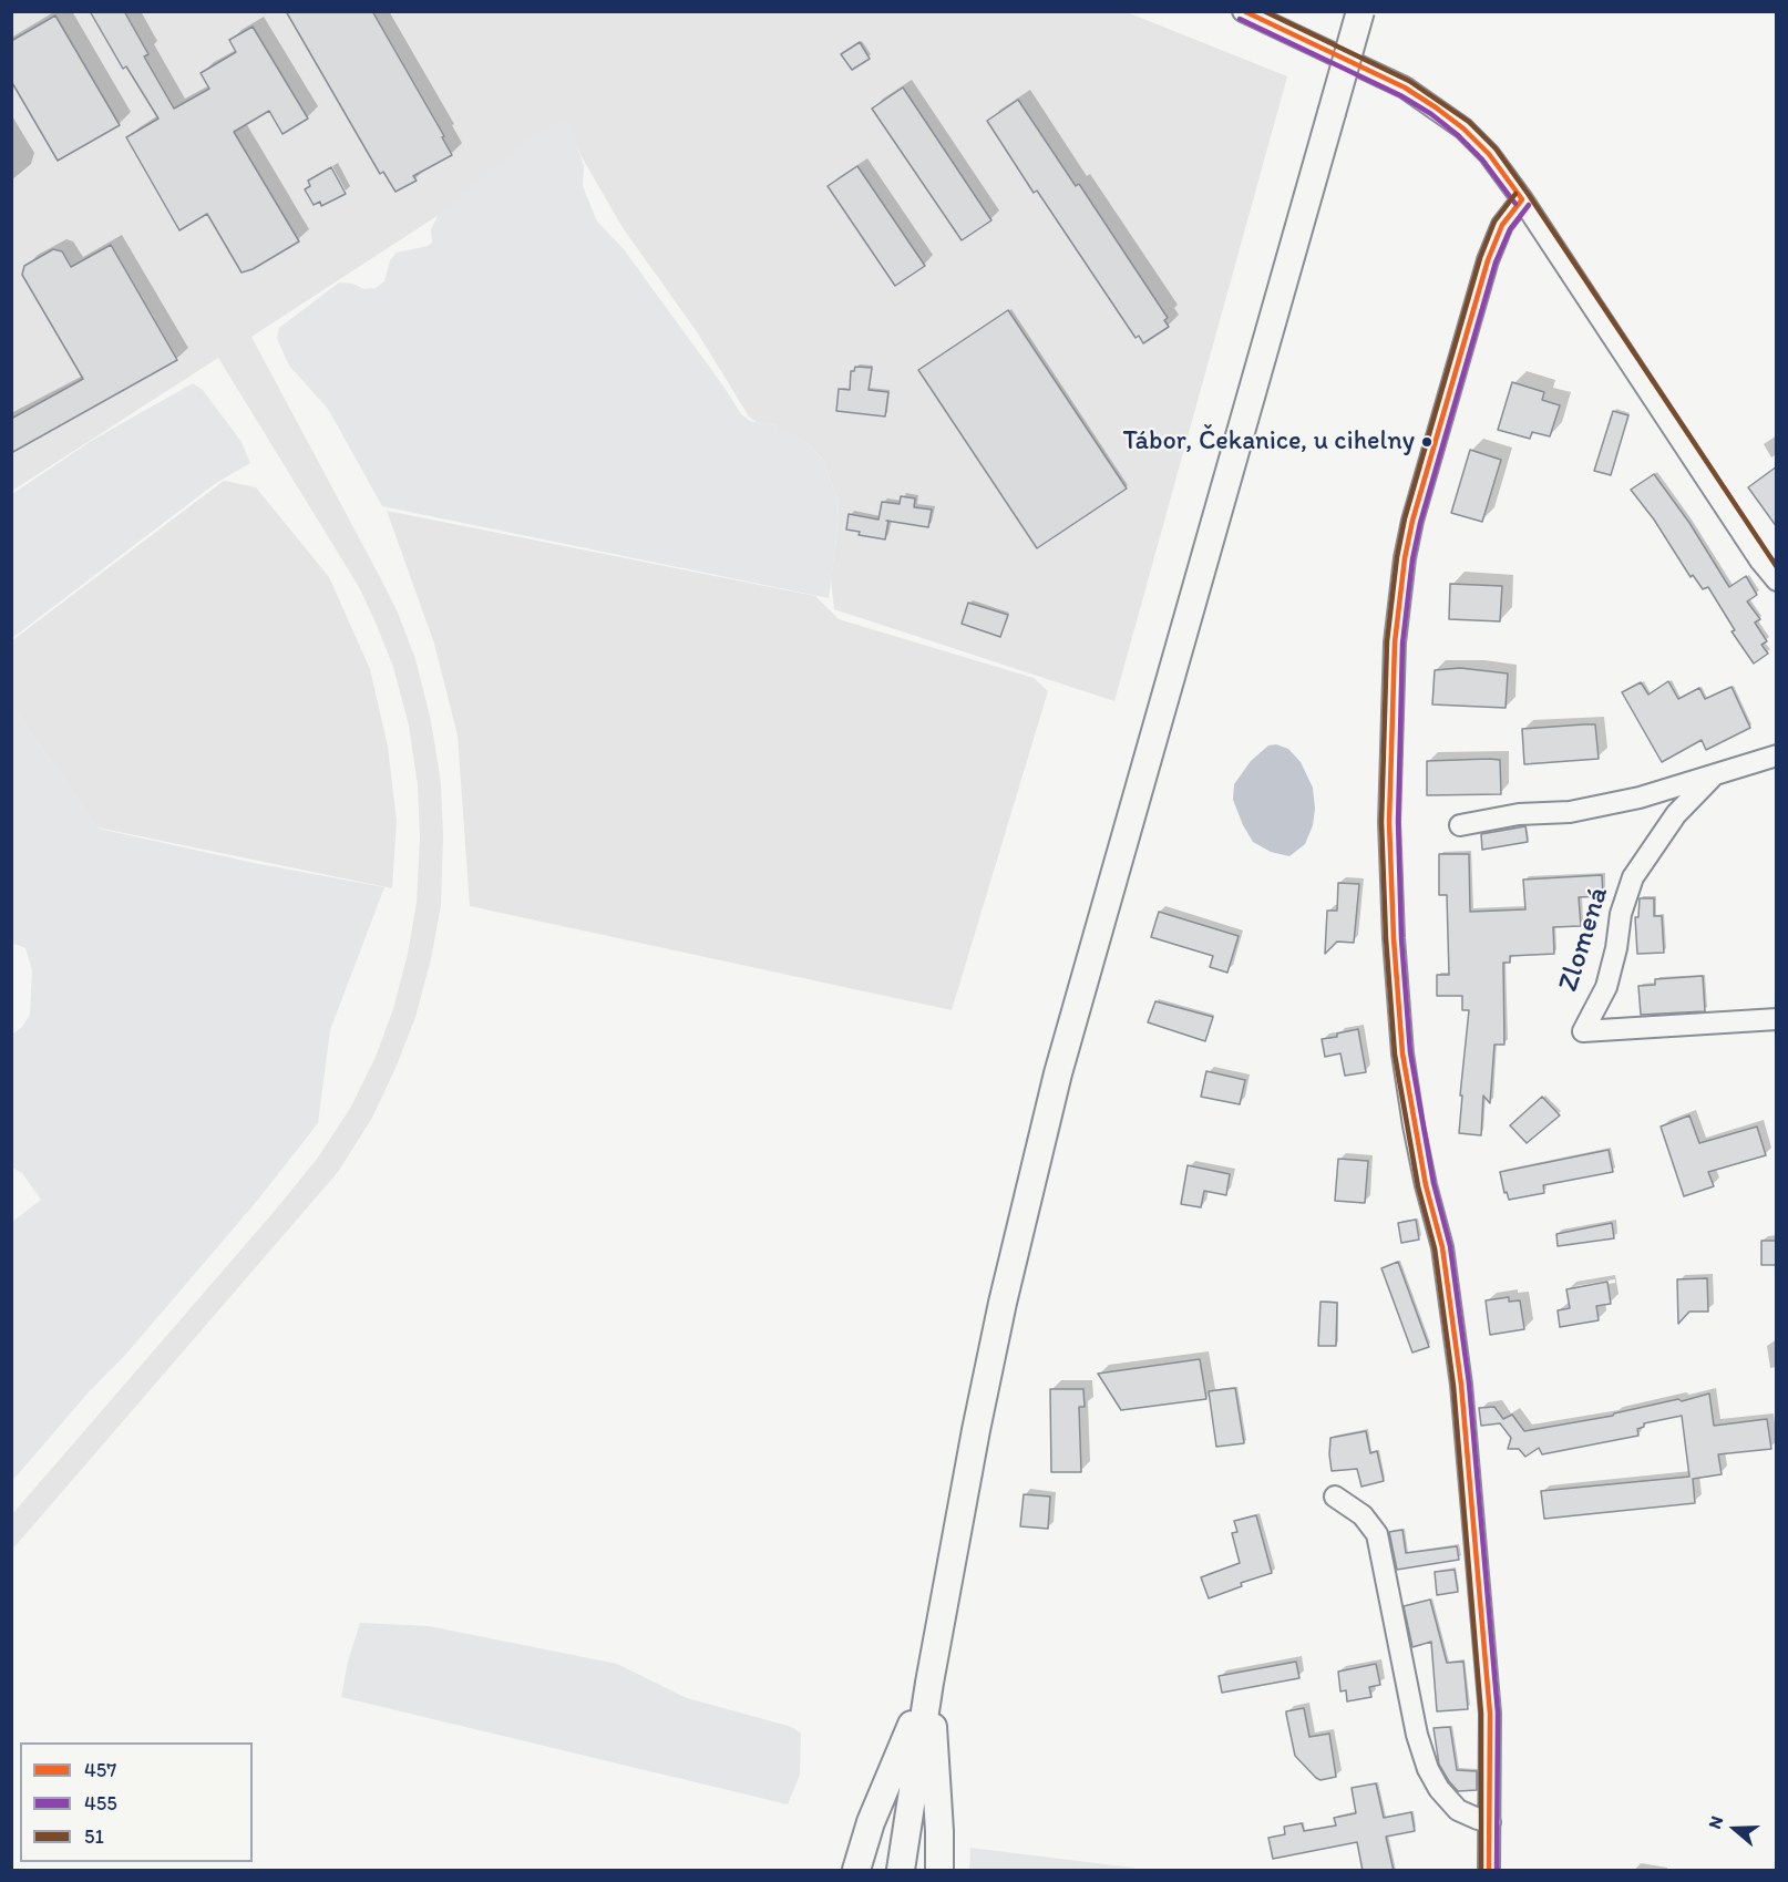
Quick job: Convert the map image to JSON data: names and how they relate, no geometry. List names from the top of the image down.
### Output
{
  "streets": {
    "street": ["Zlomená"]
  },
  "places": ["Tábor, Čekanice, u cihelny"],
  "lines": ["transit line 457", "transit line 51", "transit line 455"],
  "legend": ["457", "455", "51"],
  "north": "left"
}
